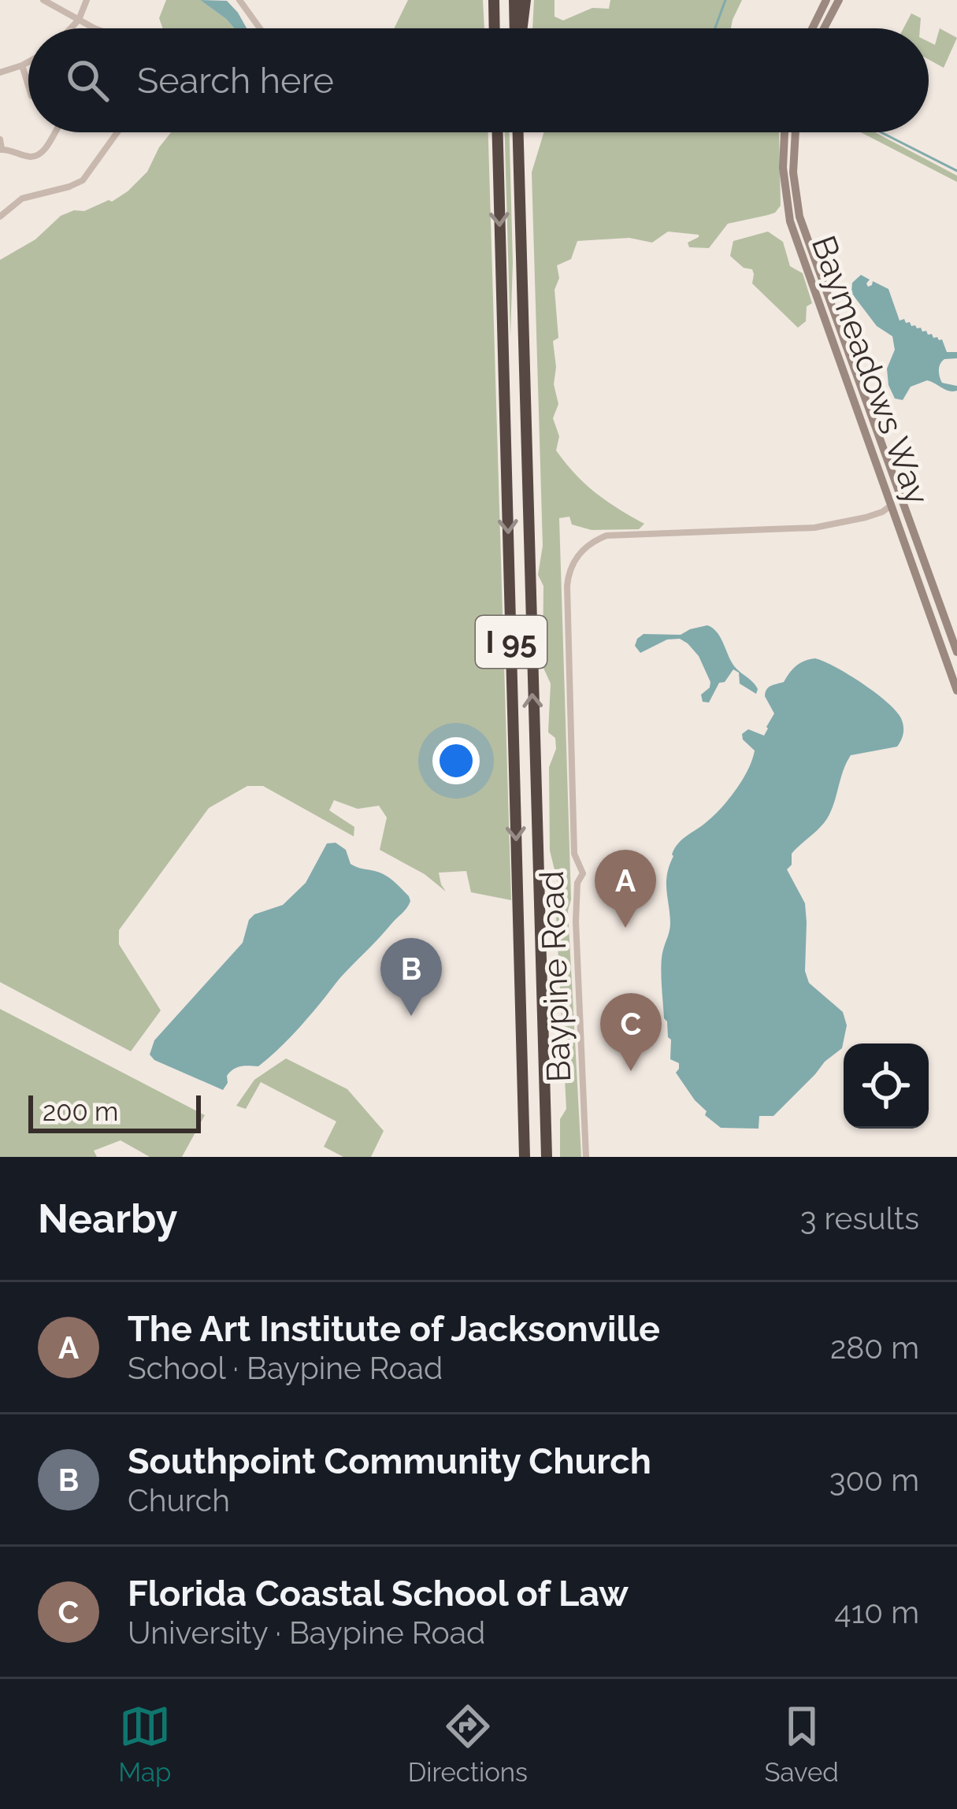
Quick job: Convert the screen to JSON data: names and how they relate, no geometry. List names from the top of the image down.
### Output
{
  "streets": {
    "highway": ["I 95"],
    "street": ["Baymeadows Way", "Baypine Road"]
  },
  "crossings": [
    ["Baymeadows Way", "Baypine Road"]
  ],
  "scale_bar": "200 m",
  "page": {
    "search": "Search here",
    "pins": ["A", "B", "C"],
    "scale": "200 m",
    "heading": ["Nearby", "3 results"],
    "list": [
      {
        "mark": "A",
        "name": "The Art Institute of Jacksonville",
        "note": "School · Baypine Road",
        "value": "280 m"
      },
      {
        "mark": "B",
        "name": "Southpoint Community Church",
        "note": "Church",
        "value": "300 m"
      },
      {
        "mark": "C",
        "name": "Florida Coastal School of Law",
        "note": "University · Baypine Road",
        "value": "410 m"
      }
    ],
    "nav": ["Map", "Directions", "Saved"]
  }
}
